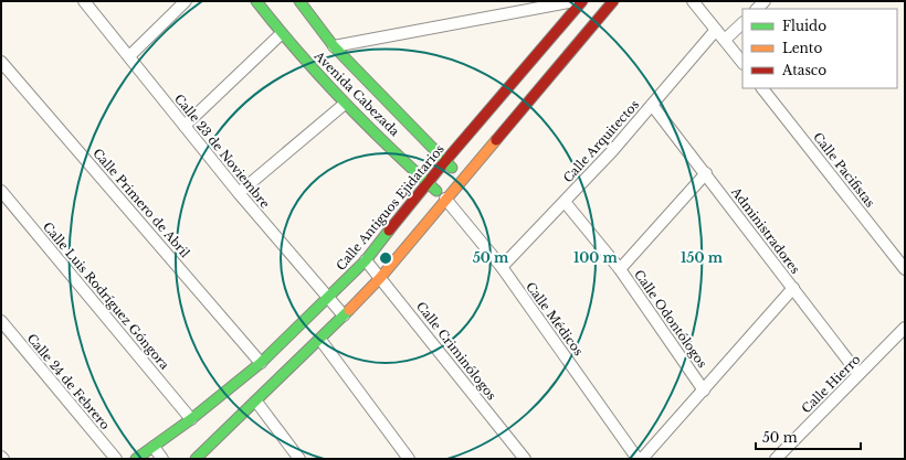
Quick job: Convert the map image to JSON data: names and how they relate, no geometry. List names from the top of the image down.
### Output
{
  "streets": {
    "street": [
      "Avenida Cabezada",
      "Calle Arquitectos",
      "Calle 23 de Noviembre",
      "Calle Pacifistas",
      "Calle Primero de Abril",
      "Calle Antiguos Ejidatarios",
      "Administradores",
      "Calle Luis Rodríguez Góngora",
      "Calle Médicos",
      "Calle Odontólogos",
      "Calle Criminólogos",
      "Calle 24 de Febrero",
      "Calle Hierro"
    ]
  },
  "crossings": [
    ["Avenida Cabezada", "Calle Antiguos Ejidatarios"],
    ["Avenida Cabezada", "Calle Médicos"],
    ["Calle Arquitectos", "Administradores"],
    ["Calle Arquitectos", "Calle Médicos"],
    ["Calle Arquitectos", "Calle Odontólogos"],
    ["Calle 23 de Noviembre", "Calle Antiguos Ejidatarios"],
    ["Calle Primero de Abril", "Calle Antiguos Ejidatarios"],
    ["Calle Antiguos Ejidatarios", "Calle Luis Rodríguez Góngora"],
    ["Calle Antiguos Ejidatarios", "Calle Criminólogos"],
    ["Administradores", "Calle Hierro"]
  ],
  "legend": ["Fluido", "Lento", "Atasco"],
  "scale_bar": "50 m",
  "rings": ["50 m", "100 m", "150 m"]
}
